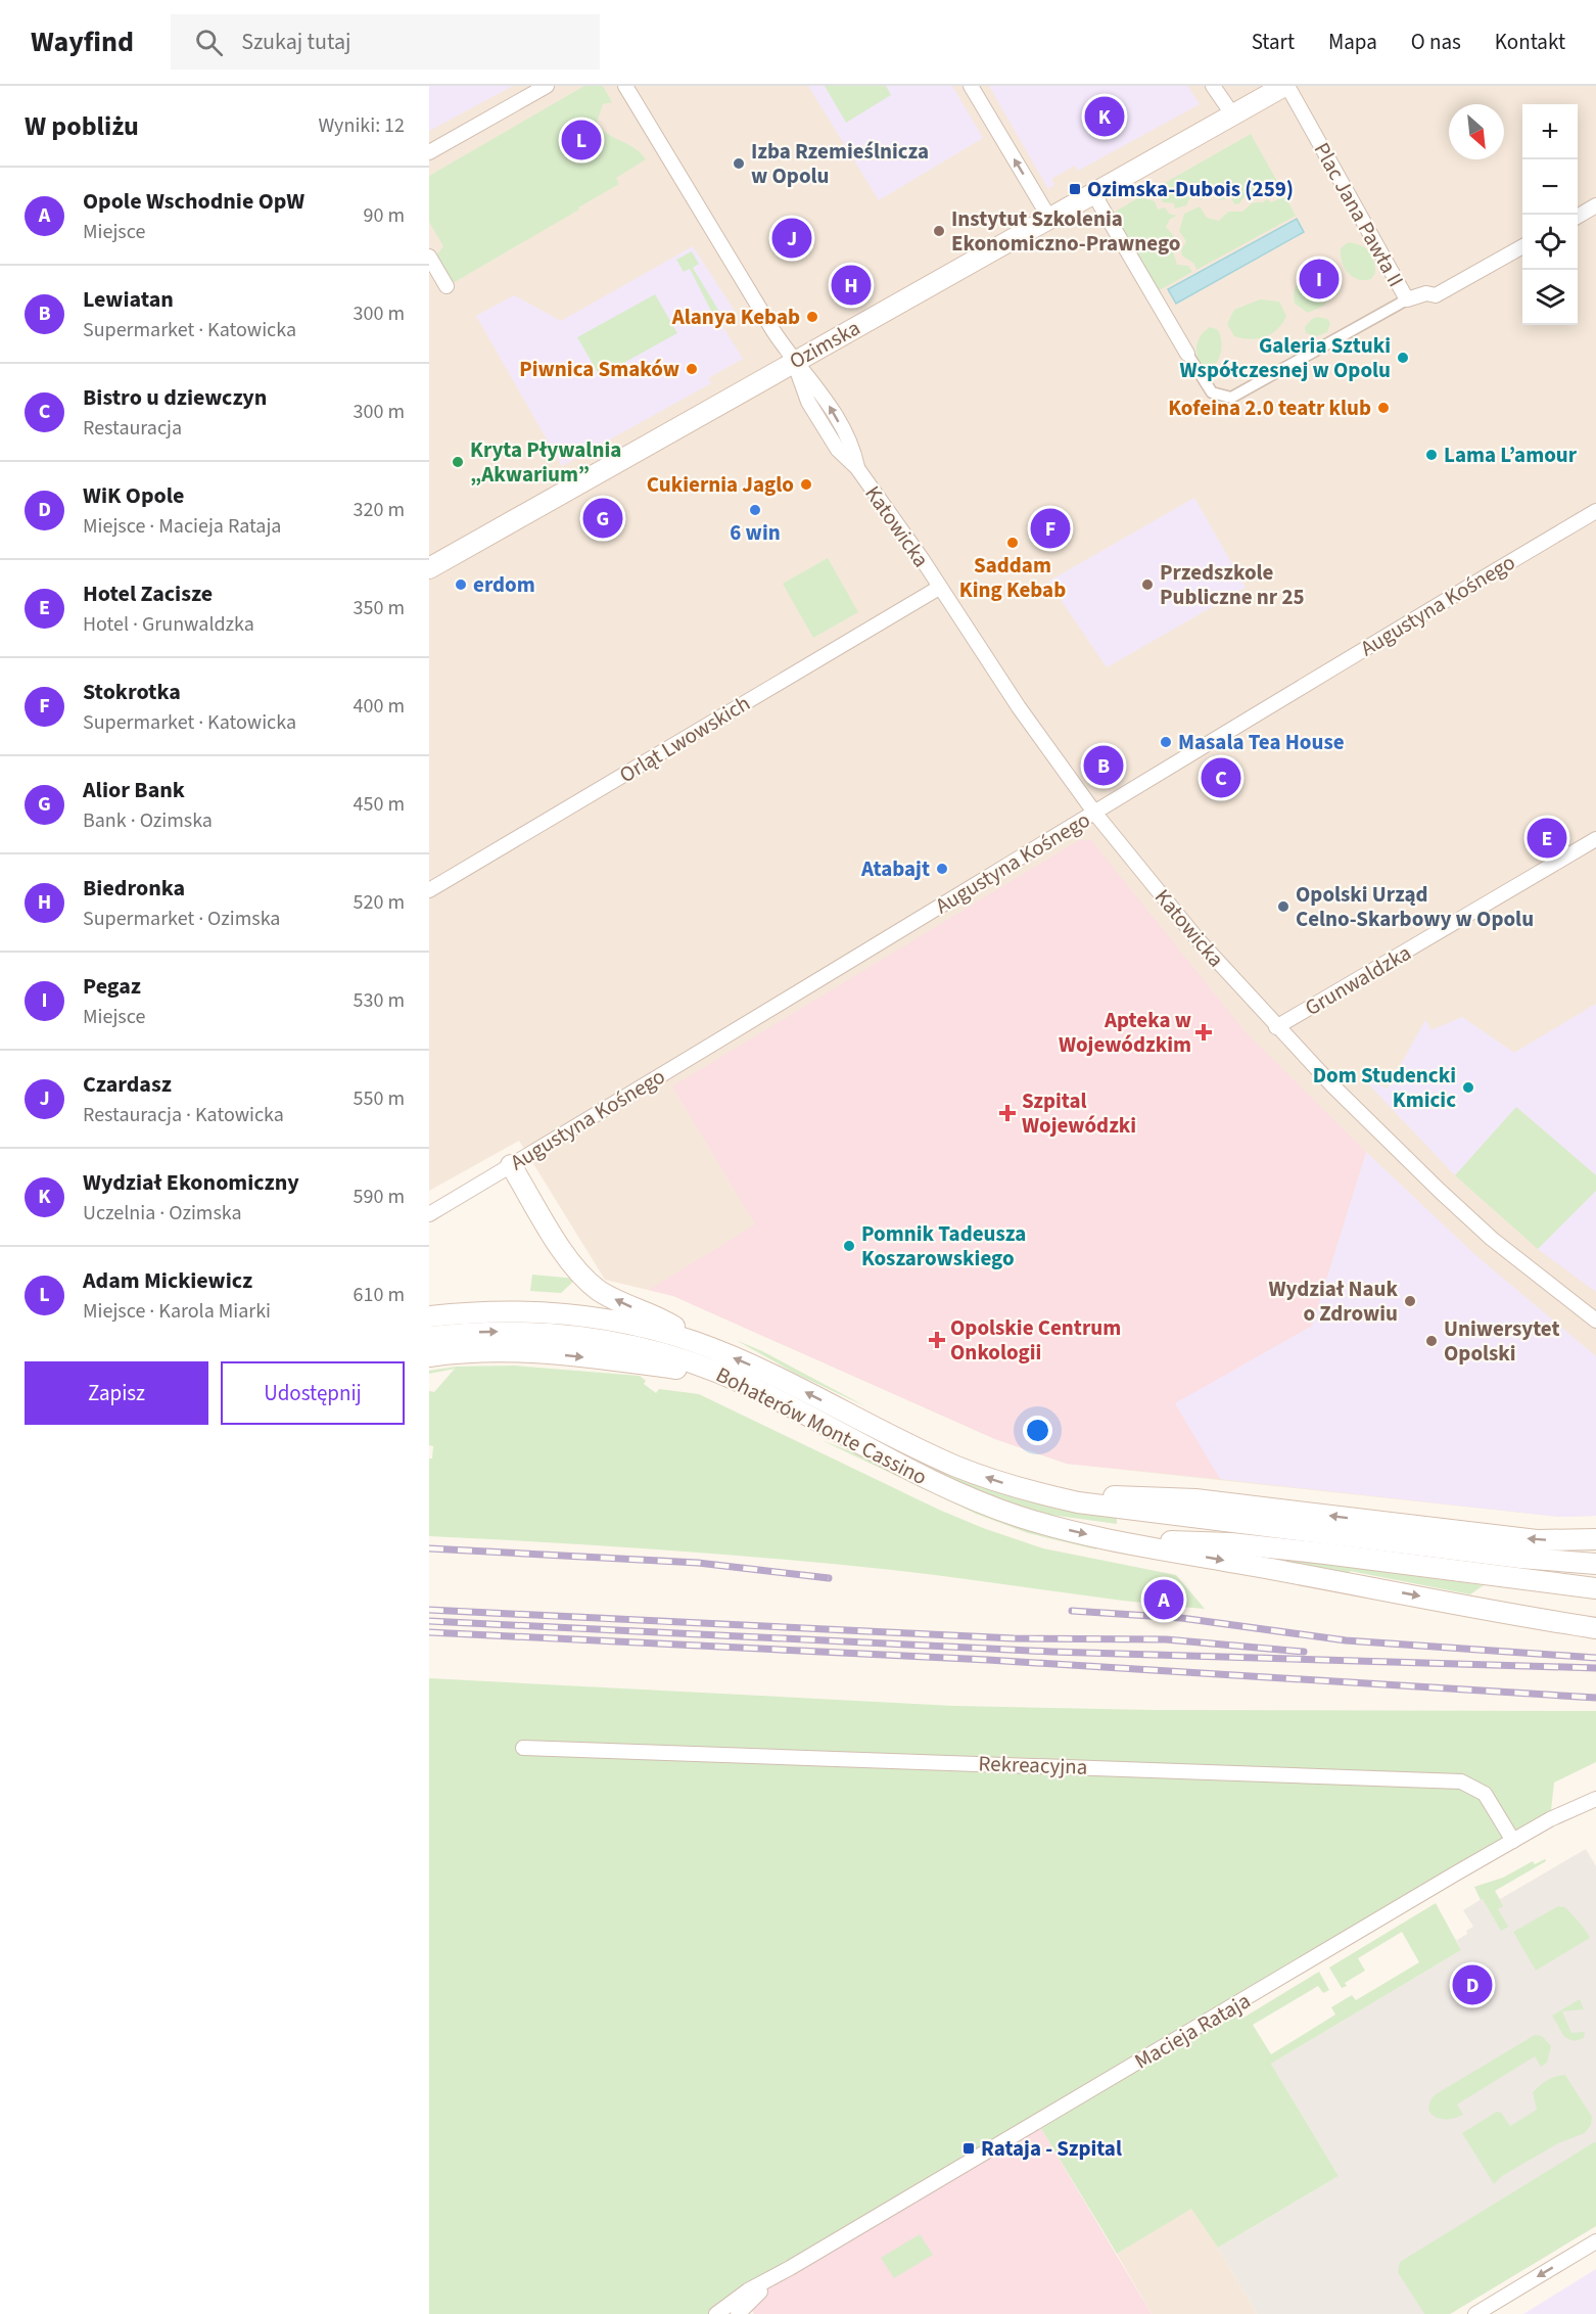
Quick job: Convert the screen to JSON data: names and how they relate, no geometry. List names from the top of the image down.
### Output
{
  "streets": {
    "main road": ["Ozimska", "Bohaterów Monte Cassino"],
    "street": [
      "Plac Jana Pawła II",
      "Katowicka",
      "Augustyna Kośnego",
      "Orląt Lwowskich",
      "Grunwaldzka",
      "Rekreacyjna",
      "Macieja Rataja"
    ]
  },
  "crossings": [
    ["Plac Jana Pawła II", "Ozimska"],
    ["Ozimska", "Katowicka"],
    ["Katowicka", "Augustyna Kośnego"],
    ["Katowicka", "Orląt Lwowskich"],
    ["Katowicka", "Grunwaldzka"],
    ["Rekreacyjna", "Macieja Rataja"]
  ],
  "places": {
    "other": [
      "Izba Rzemieślnicza w Opolu",
      "Instytut Szkolenia Ekonomiczno-Prawnego",
      "Alanya Kebab",
      "Galeria Sztuki Współczesnej w Opolu",
      "Piwnica Smaków",
      "Kofeina 2.0 teatr klub",
      "Lama L’amour",
      "Kryta Pływalnia „Akwarium”",
      "Cukiernia Jaglo",
      "6 win",
      "Saddam King Kebab",
      "erdom",
      "Przedszkole Publiczne nr 25",
      "Masala Tea House",
      "Atabajt",
      "Opolski Urząd Celno-Skarbowy w Opolu",
      "Dom Studencki Kmicic",
      "Pomnik Tadeusza Koszarowskiego",
      "Wydział Nauk o Zdrowiu",
      "Uniwersytet Opolski"
    ],
    "transit": ["Ozimska-Dubois (259)", "Rataja - Szpital"],
    "health": ["Apteka w Wojewódzkim", "Szpital Wojewódzki", "Opolskie Centrum Onkologii"]
  },
  "north": "bottom right",
  "page": {
    "header": "Wayfind",
    "search": "Szukaj tutaj",
    "nav": [
      "Start",
      "Mapa",
      "O nas",
      "Kontakt"
    ],
    "heading": ["W pobliżu", "Wyniki: 12"],
    "pins": [
      "K",
      "L",
      "J",
      "I",
      "H",
      "G",
      "F",
      "B",
      "C",
      "E",
      "A",
      "D"
    ],
    "map_buttons": ["+", "−"],
    "list": [
      {
        "mark": "A",
        "name": "Opole Wschodnie OpW",
        "note": "Miejsce",
        "value": "90 m"
      },
      {
        "mark": "B",
        "name": "Lewiatan",
        "note": "Supermarket · Katowicka",
        "value": "300 m"
      },
      {
        "mark": "C",
        "name": "Bistro u dziewczyn",
        "note": "Restauracja",
        "value": "300 m"
      },
      {
        "mark": "D",
        "name": "WiK Opole",
        "note": "Miejsce · Macieja Rataja",
        "value": "320 m"
      },
      {
        "mark": "E",
        "name": "Hotel Zacisze",
        "note": "Hotel · Grunwaldzka",
        "value": "350 m"
      },
      {
        "mark": "F",
        "name": "Stokrotka",
        "note": "Supermarket · Katowicka",
        "value": "400 m"
      },
      {
        "mark": "G",
        "name": "Alior Bank",
        "note": "Bank · Ozimska",
        "value": "450 m"
      },
      {
        "mark": "H",
        "name": "Biedronka",
        "note": "Supermarket · Ozimska",
        "value": "520 m"
      },
      {
        "mark": "I",
        "name": "Pegaz",
        "note": "Miejsce",
        "value": "530 m"
      },
      {
        "mark": "J",
        "name": "Czardasz",
        "note": "Restauracja · Katowicka",
        "value": "550 m"
      },
      {
        "mark": "K",
        "name": "Wydział Ekonomiczny",
        "note": "Uczelnia · Ozimska",
        "value": "590 m"
      },
      {
        "mark": "L",
        "name": "Adam Mickiewicz",
        "note": "Miejsce · Karola Miarki",
        "value": "610 m"
      }
    ],
    "buttons": ["Zapisz", "Udostępnij"]
  }
}
